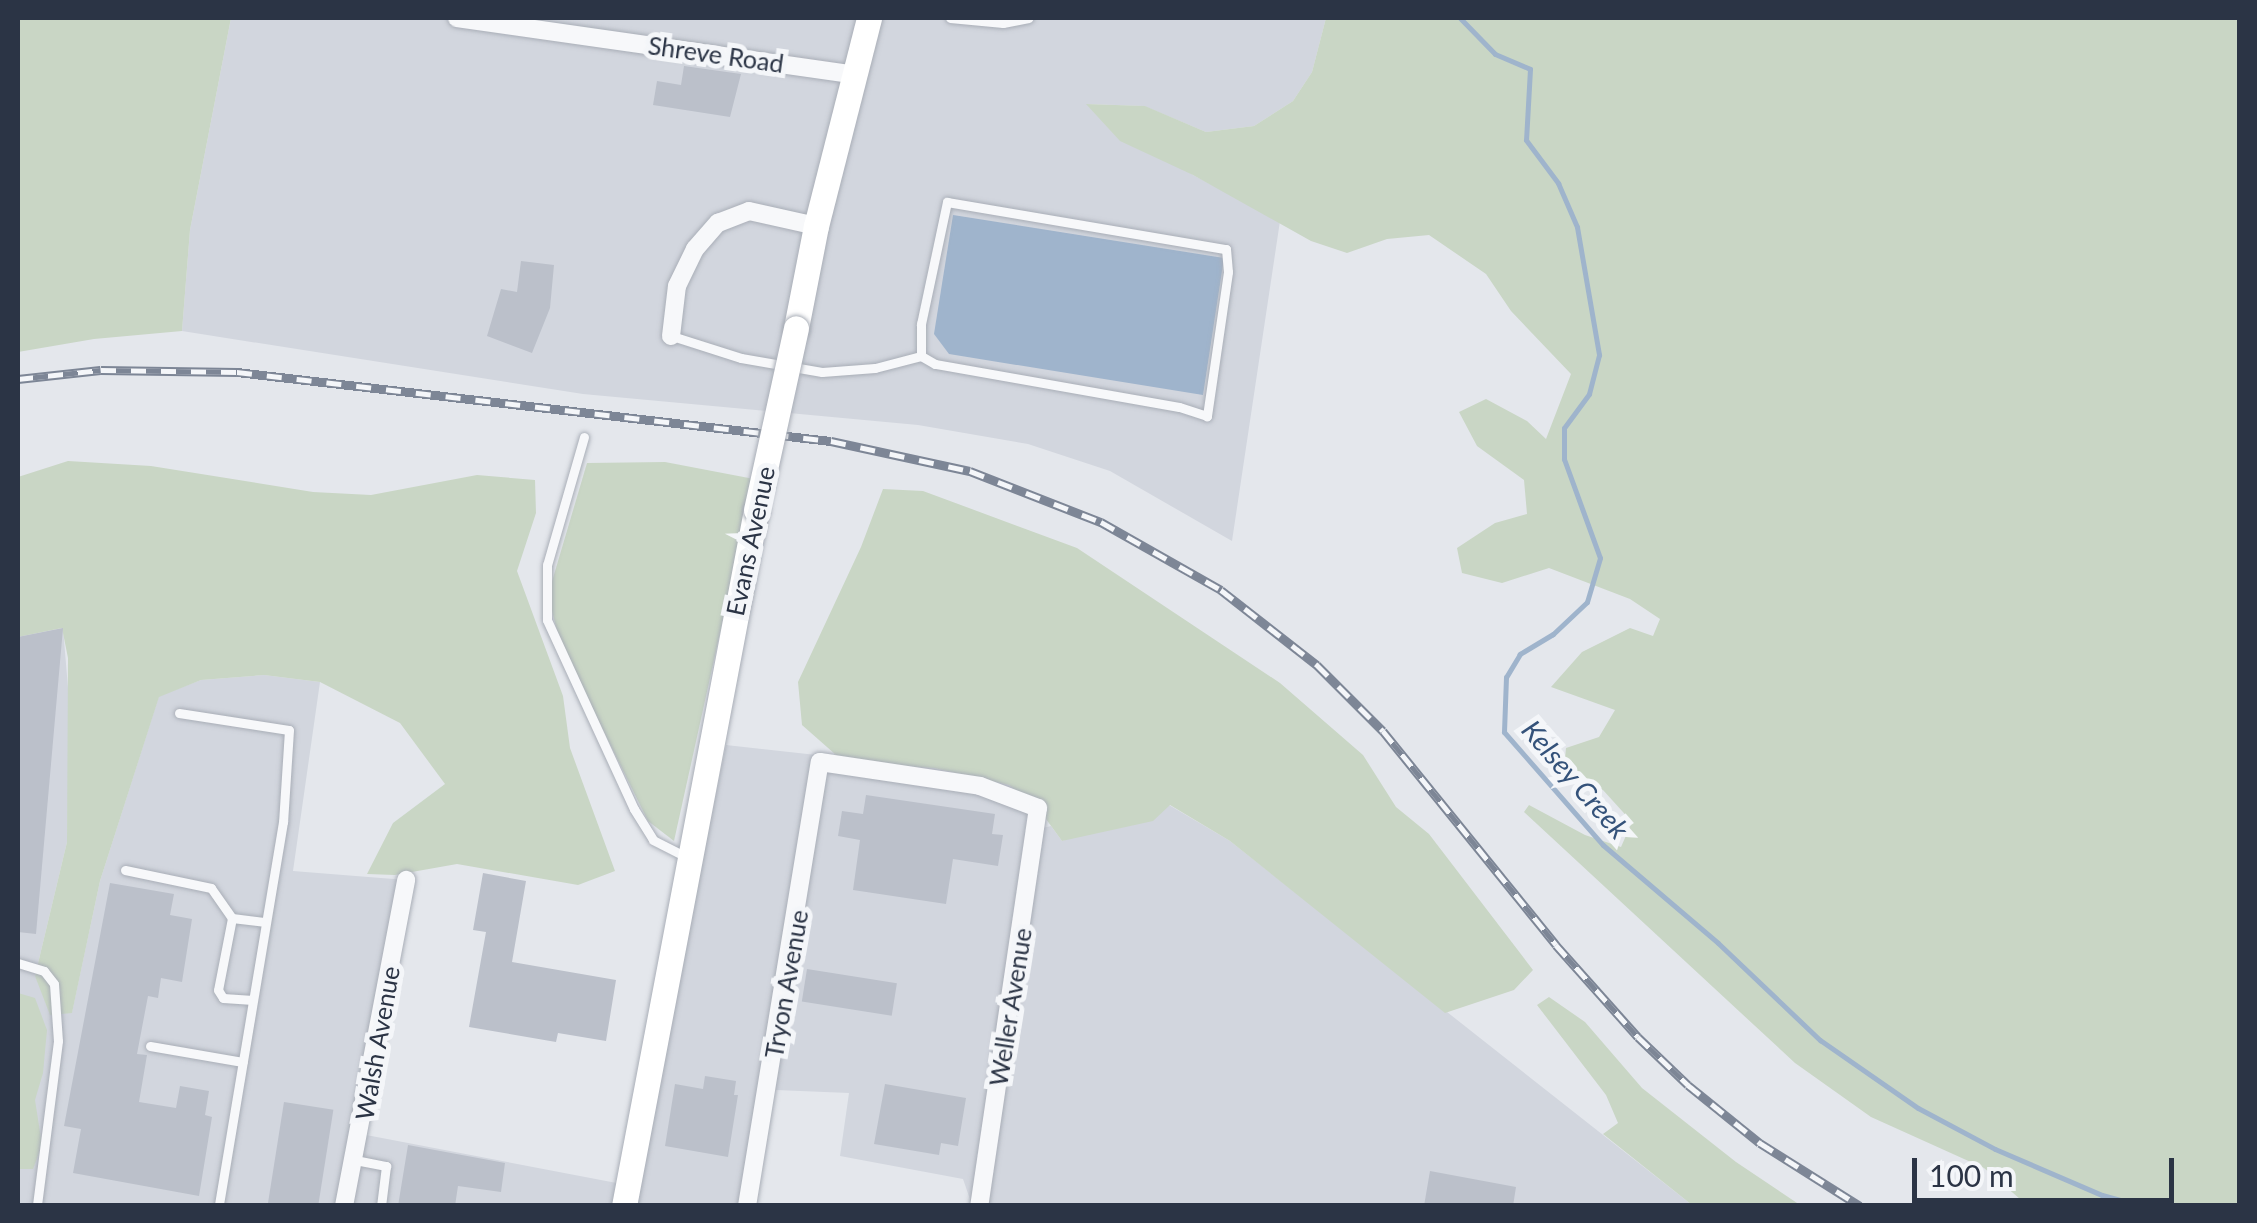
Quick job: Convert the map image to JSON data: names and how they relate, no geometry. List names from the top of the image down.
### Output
{
  "streets": {
    "street": [
      "Shreve Road",
      "Evans Avenue",
      "Tryon Avenue",
      "Weller Avenue",
      "Walsh Avenue"
    ]
  },
  "crossings": [
    ["Shreve Road", "Evans Avenue"],
    ["Tryon Avenue", "Weller Avenue"]
  ],
  "water": ["Kelsey Creek"],
  "scale_bar": "100 m"
}
